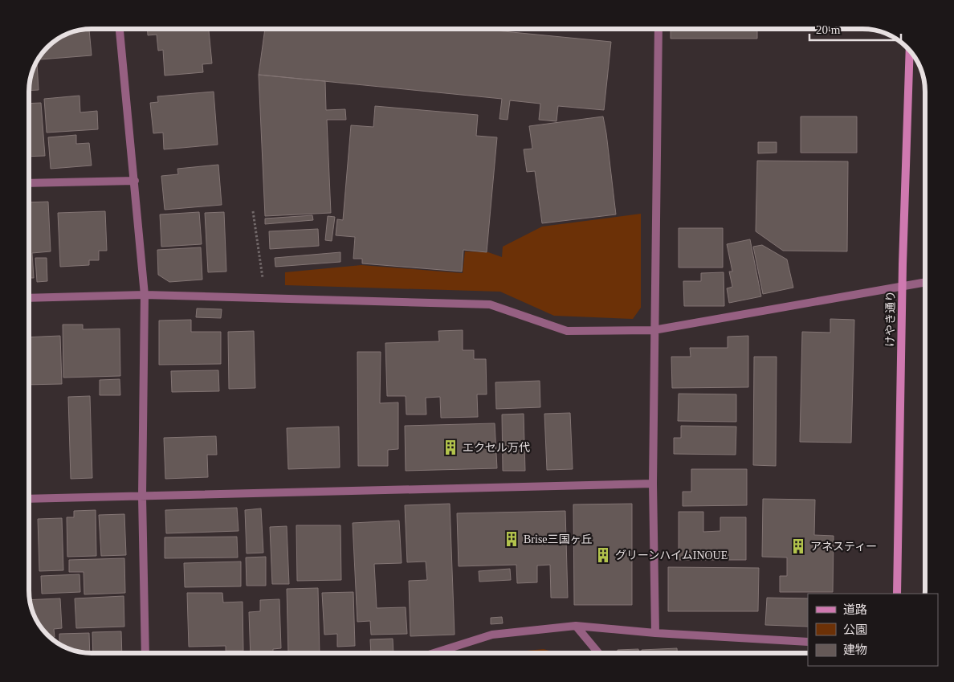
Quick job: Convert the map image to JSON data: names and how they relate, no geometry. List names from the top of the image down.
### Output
{
  "streets": {
    "street": ["けやき通り"]
  },
  "places": {
    "building": [
      "エクセル万代",
      "Brise三国ヶ丘",
      "アネスティー",
      "グリーンハイムINOUE"
    ]
  },
  "legend": ["道路", "公園", "建物"],
  "scale_bar": "20 m"
}
